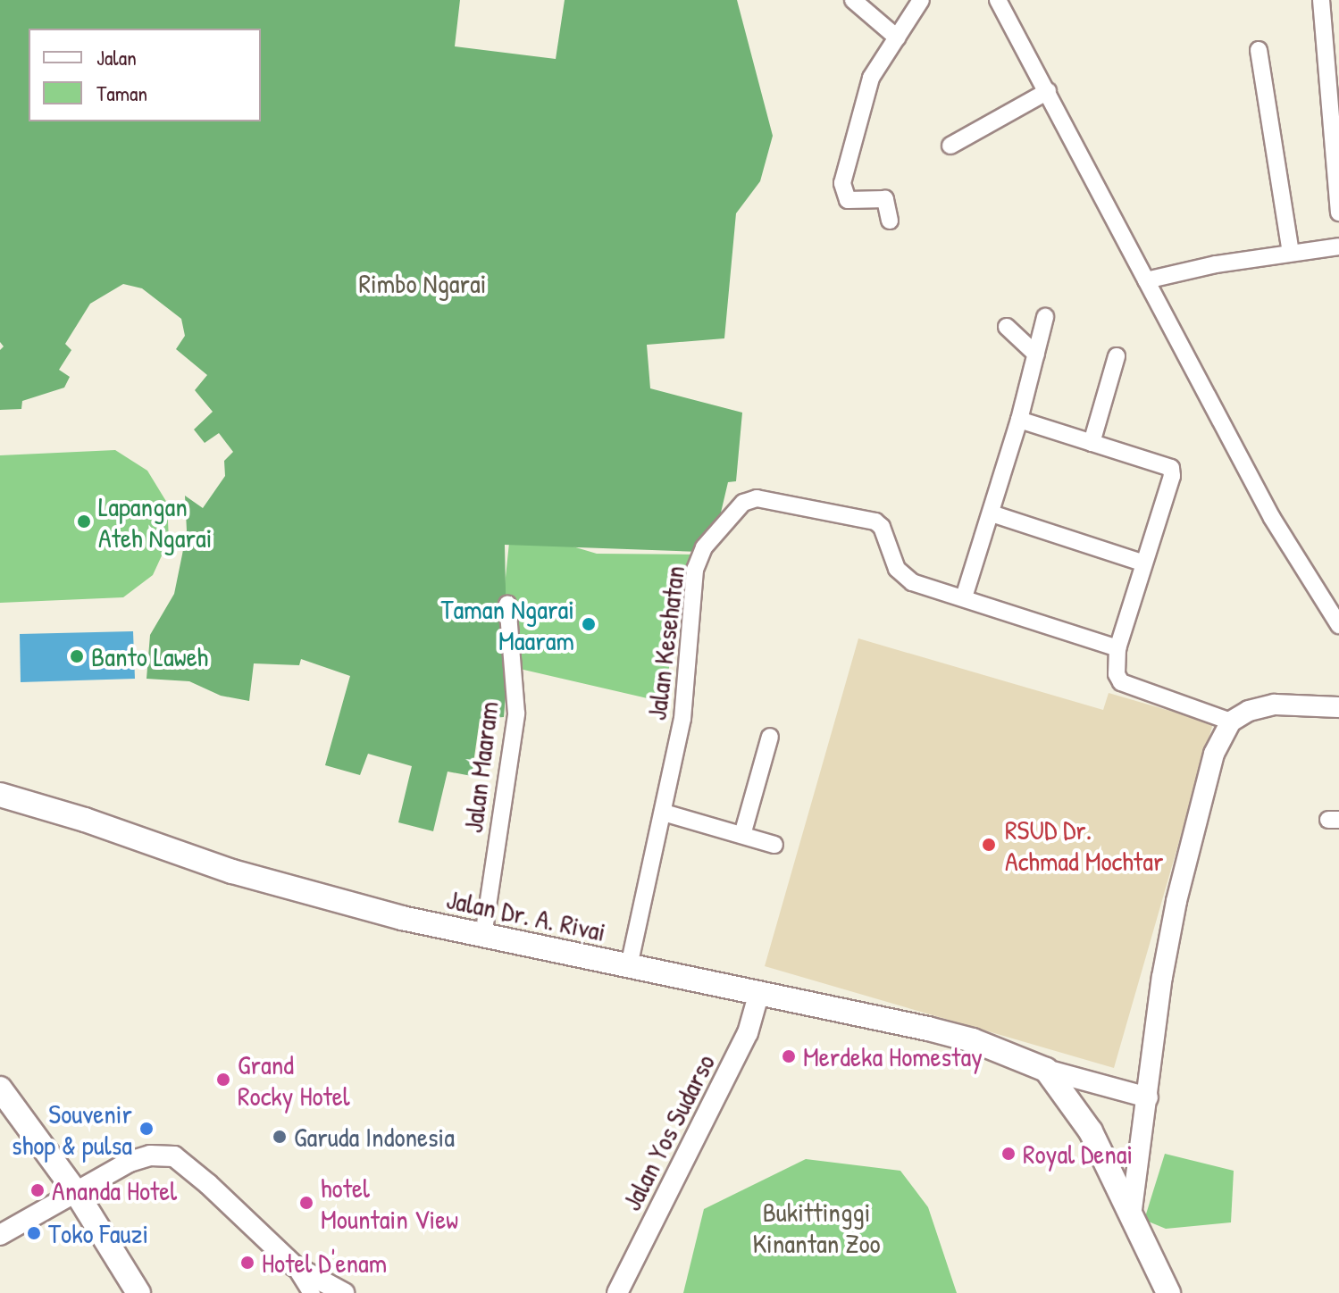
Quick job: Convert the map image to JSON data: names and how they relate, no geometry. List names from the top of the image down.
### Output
{
  "streets": {
    "main road": ["Jalan Dr. A. Rivai"],
    "street": ["Jalan Kesehatan", "Jalan Maaram", "Jalan Yos Sudarso"]
  },
  "crossings": [
    ["Jalan Kesehatan", "Jalan Dr. A. Rivai"],
    ["Jalan Maaram", "Jalan Dr. A. Rivai"],
    ["Jalan Dr. A. Rivai", "Jalan Yos Sudarso"]
  ],
  "parks": ["Rimbo Ngarai", "Bukittinggi Kinantan Zoo"],
  "places": [
    "Lapangan Ateh Ngarai",
    "Taman Ngarai Maaram",
    "Banto Laweh",
    "RSUD Dr. Achmad Mochtar",
    "Merdeka Homestay",
    "Grand Rocky Hotel",
    "Souvenir shop & pulsa",
    "Garuda Indonesia",
    "Royal Denai",
    "Ananda Hotel",
    "hotel Mountain View",
    "Toko Fauzi",
    "Hotel D'enam"
  ],
  "legend": ["Jalan", "Taman"]
}
